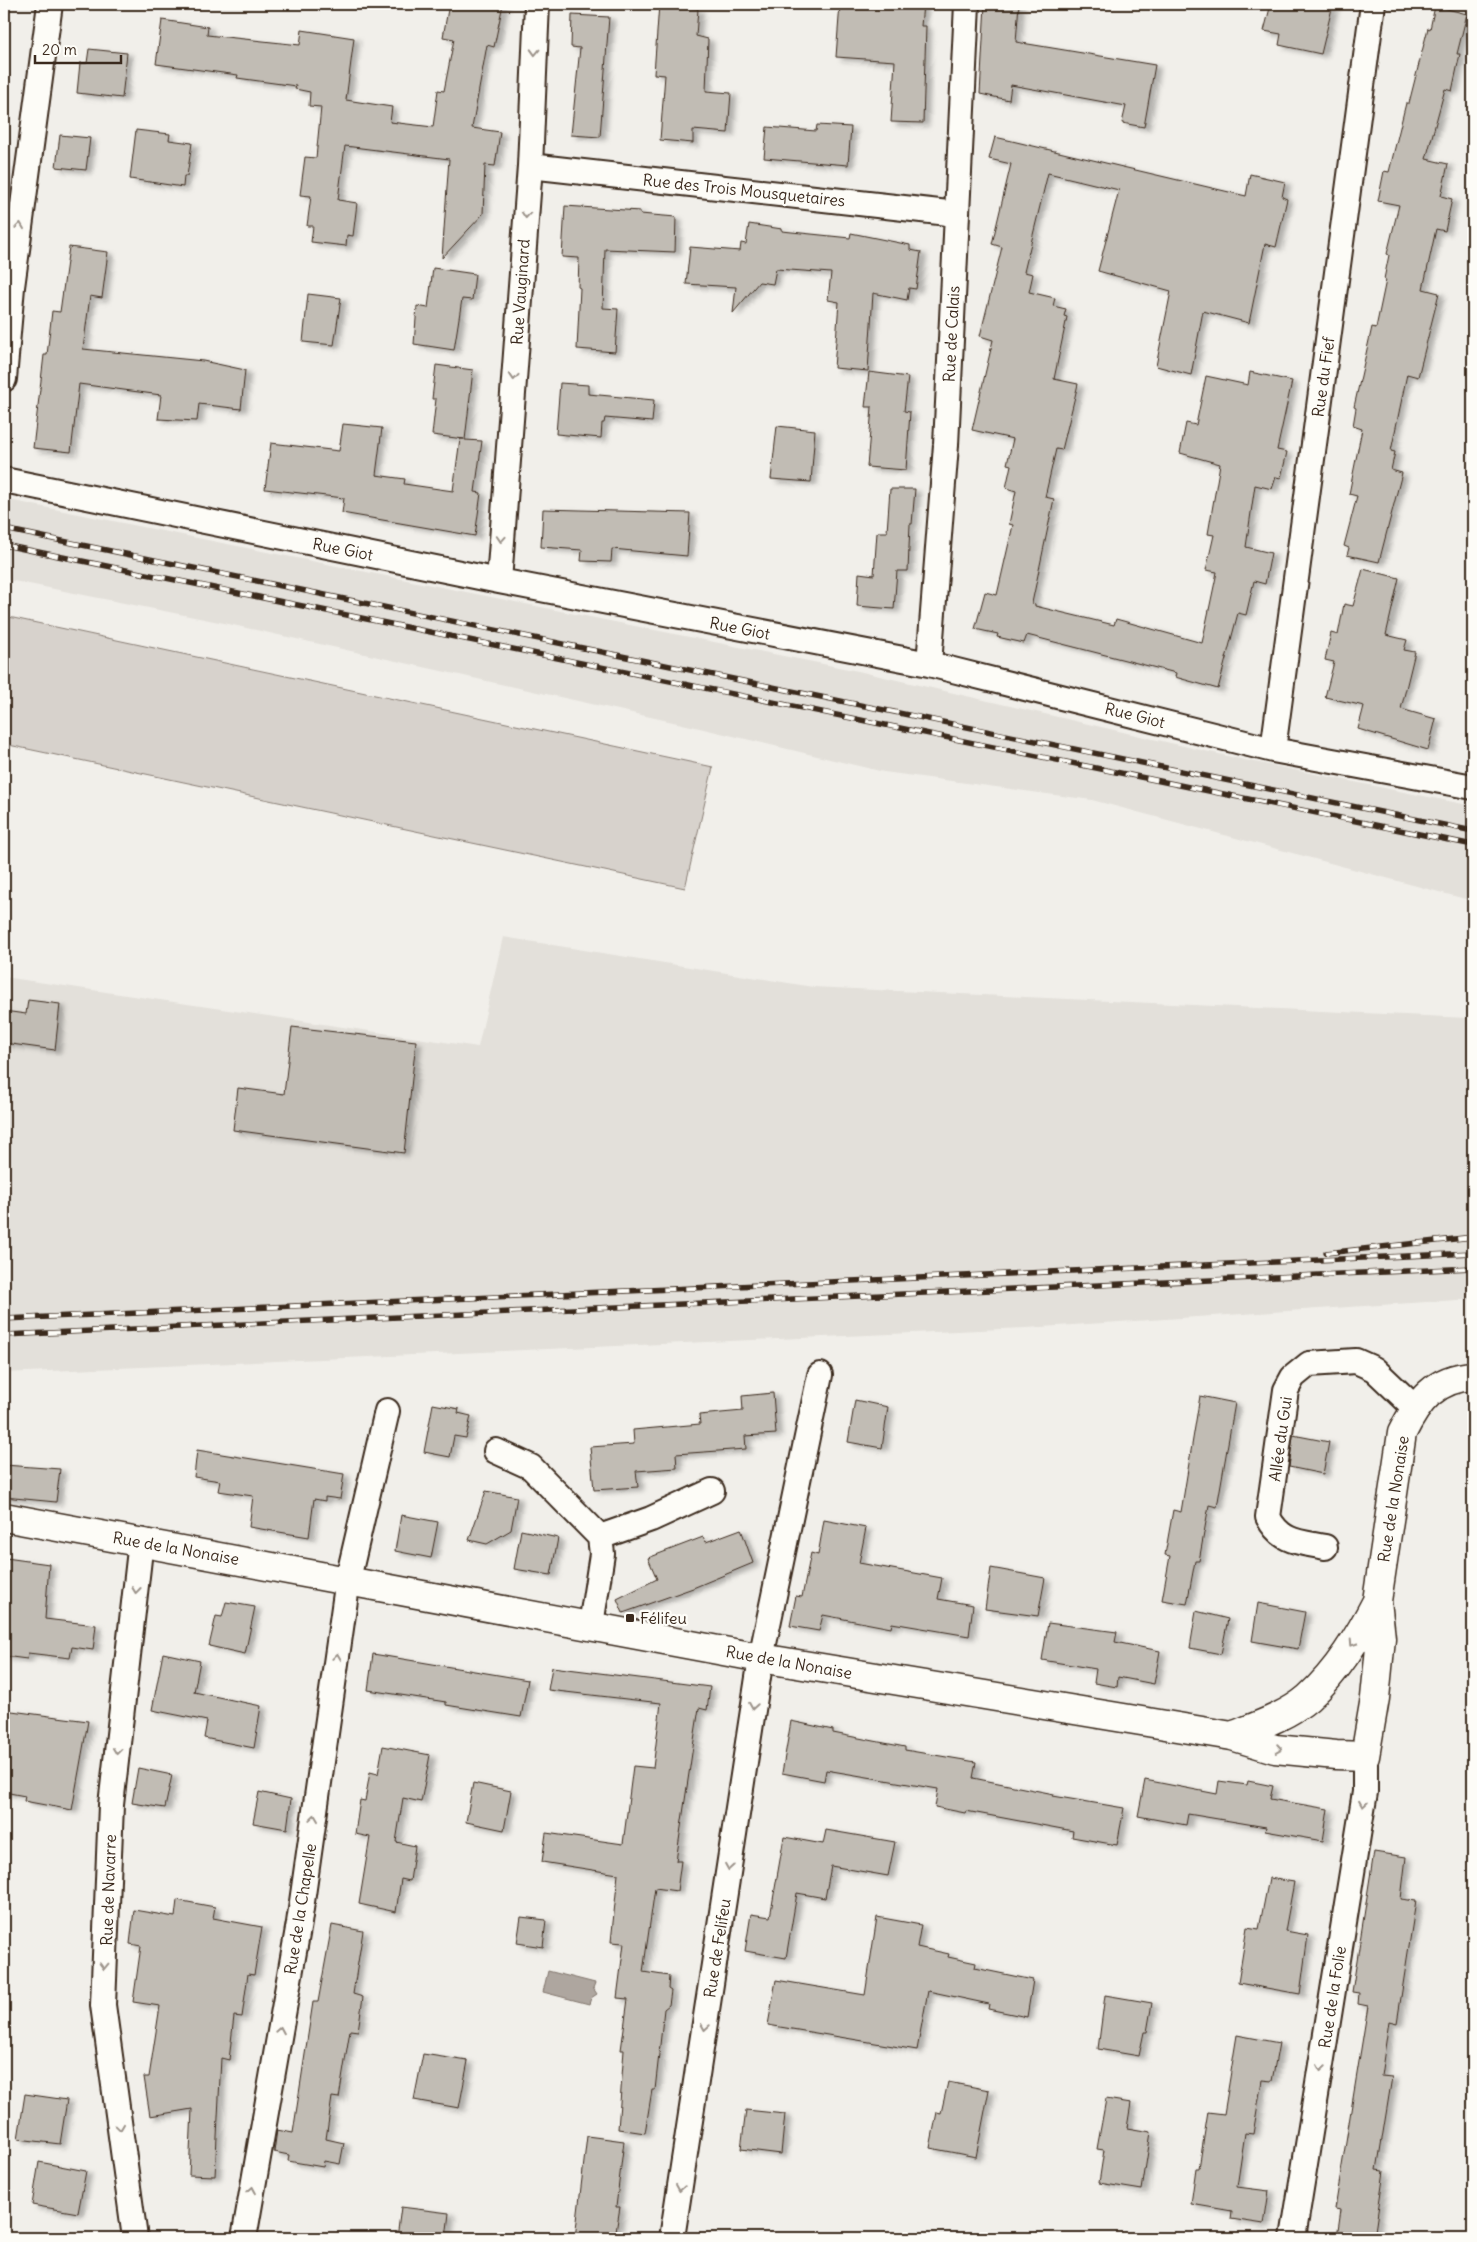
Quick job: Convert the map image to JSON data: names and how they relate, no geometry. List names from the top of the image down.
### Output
{
  "streets": {
    "main road": ["Rue de la Nonaise"],
    "street": [
      "Rue des Trois Mousquetaires",
      "Rue Vauginard",
      "Rue de Calais",
      "Rue du Fief",
      "Rue Giot",
      "Allée du Gui",
      "Rue de Navarre",
      "Rue de la Chapelle",
      "Rue de Felifeu",
      "Rue de la Folie"
    ]
  },
  "crossings": [
    ["Rue des Trois Mousquetaires", "Rue Vauginard"],
    ["Rue des Trois Mousquetaires", "Rue de Calais"],
    ["Rue Vauginard", "Rue Giot"],
    ["Rue de Calais", "Rue Giot"],
    ["Rue du Fief", "Rue Giot"],
    ["Allée du Gui", "Rue de la Nonaise"],
    ["Rue de la Nonaise", "Rue de Navarre"],
    ["Rue de la Nonaise", "Rue de la Chapelle"],
    ["Rue de la Nonaise", "Rue de Felifeu"],
    ["Rue de la Nonaise", "Rue de la Folie"]
  ],
  "one_way": [
    "Rue Vauginard",
    "Rue de Navarre",
    "Rue de la Chapelle",
    "Rue de Felifeu",
    "Rue de la Folie"
  ],
  "places": {
    "transit": ["Félifeu"]
  },
  "scale_bar": "20 m"
}
